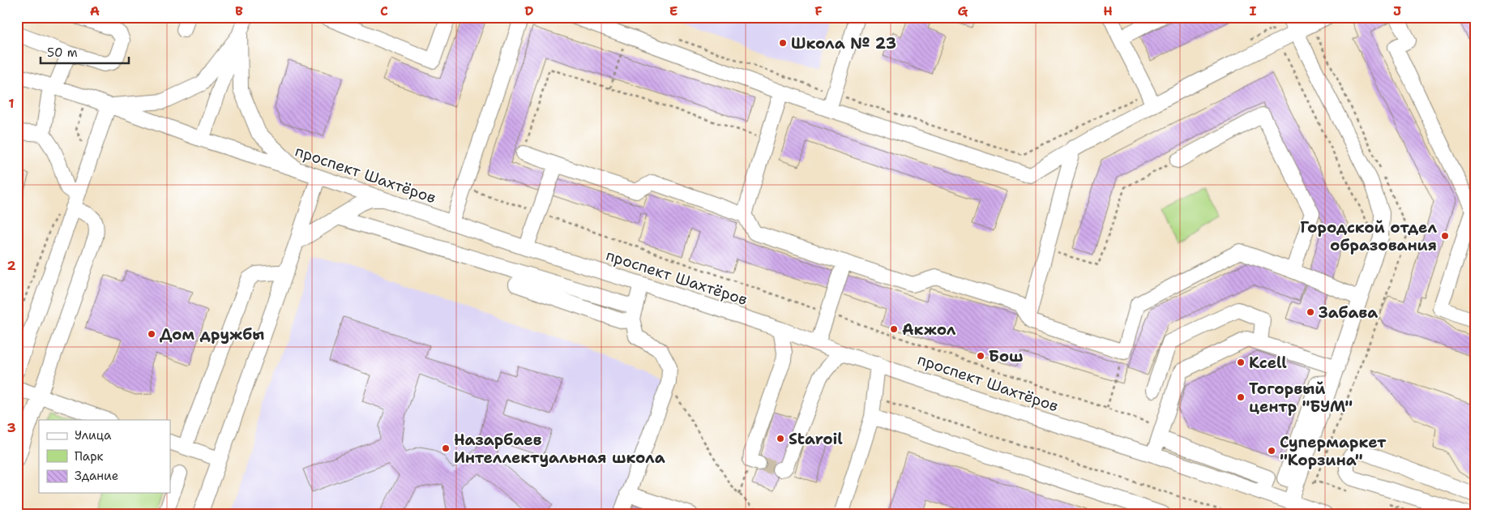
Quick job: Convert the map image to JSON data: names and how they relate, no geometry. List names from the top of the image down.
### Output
{
  "streets": {
    "street": ["проспект Шахтёров"]
  },
  "places": [
    "Школа № 23",
    "Городской отдел образования",
    "Забава",
    "Акжол",
    "Дом дружбы",
    "Бош",
    "Kcell",
    "Тогорвый центр \"БУМ\"",
    "Staroil",
    "Назарбаев Интеллектуальная школа",
    "Супермаркет \"Корзина\""
  ],
  "legend": ["Улица", "Парк", "Здание"],
  "scale_bar": "50 m",
  "grid": {
    "columns": [
      "A",
      "B",
      "C",
      "D",
      "E",
      "F",
      "G",
      "H",
      "I",
      "J"
    ],
    "rows": ["1", "2", "3"]
  }
}
